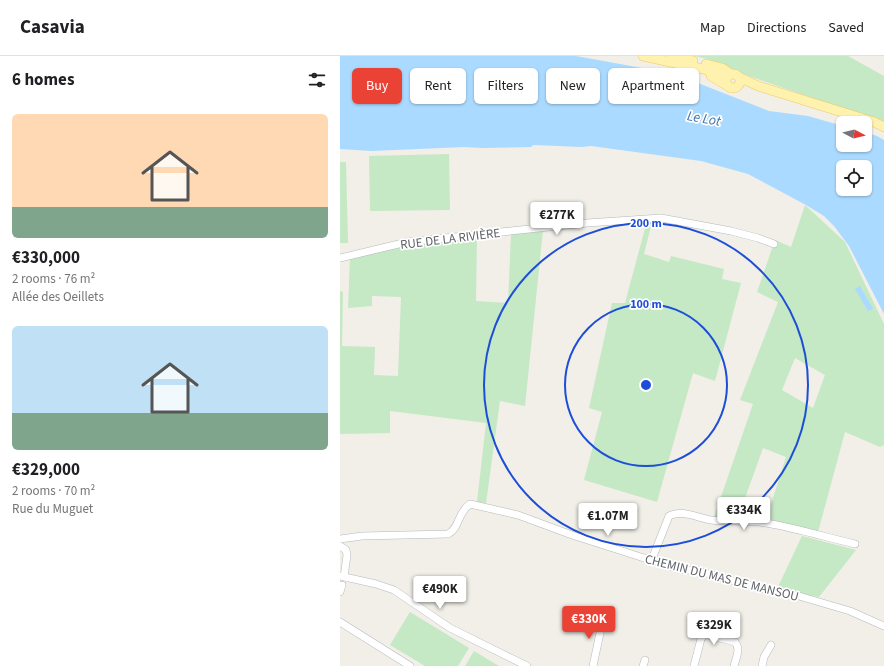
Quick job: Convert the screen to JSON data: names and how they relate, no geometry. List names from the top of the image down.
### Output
{
  "streets": {
    "street": ["RUE DE LA RIVIÈRE", "CHEMIN DU MAS DE MANSOU"]
  },
  "water": ["Le Lot"],
  "north": "right",
  "page": {
    "header": "Casavia",
    "nav": ["Map", "Directions", "Saved"],
    "heading": "6 homes",
    "chip": [
      "Buy",
      "Rent",
      "Filters",
      "New",
      "Apartment"
    ],
    "list": [
      {
        "name": "€330,000",
        "note": "2 rooms · 76 m² · Allée des Oeillets"
      },
      {
        "name": "€329,000",
        "note": "2 rooms · 70 m² · Rue du Muguet"
      }
    ],
    "price": [
      "€277K",
      "€334K",
      "€1.07M",
      "€490K",
      "€330K",
      "€329K"
    ]
  },
  "rings": ["200 m", "100 m"]
}
